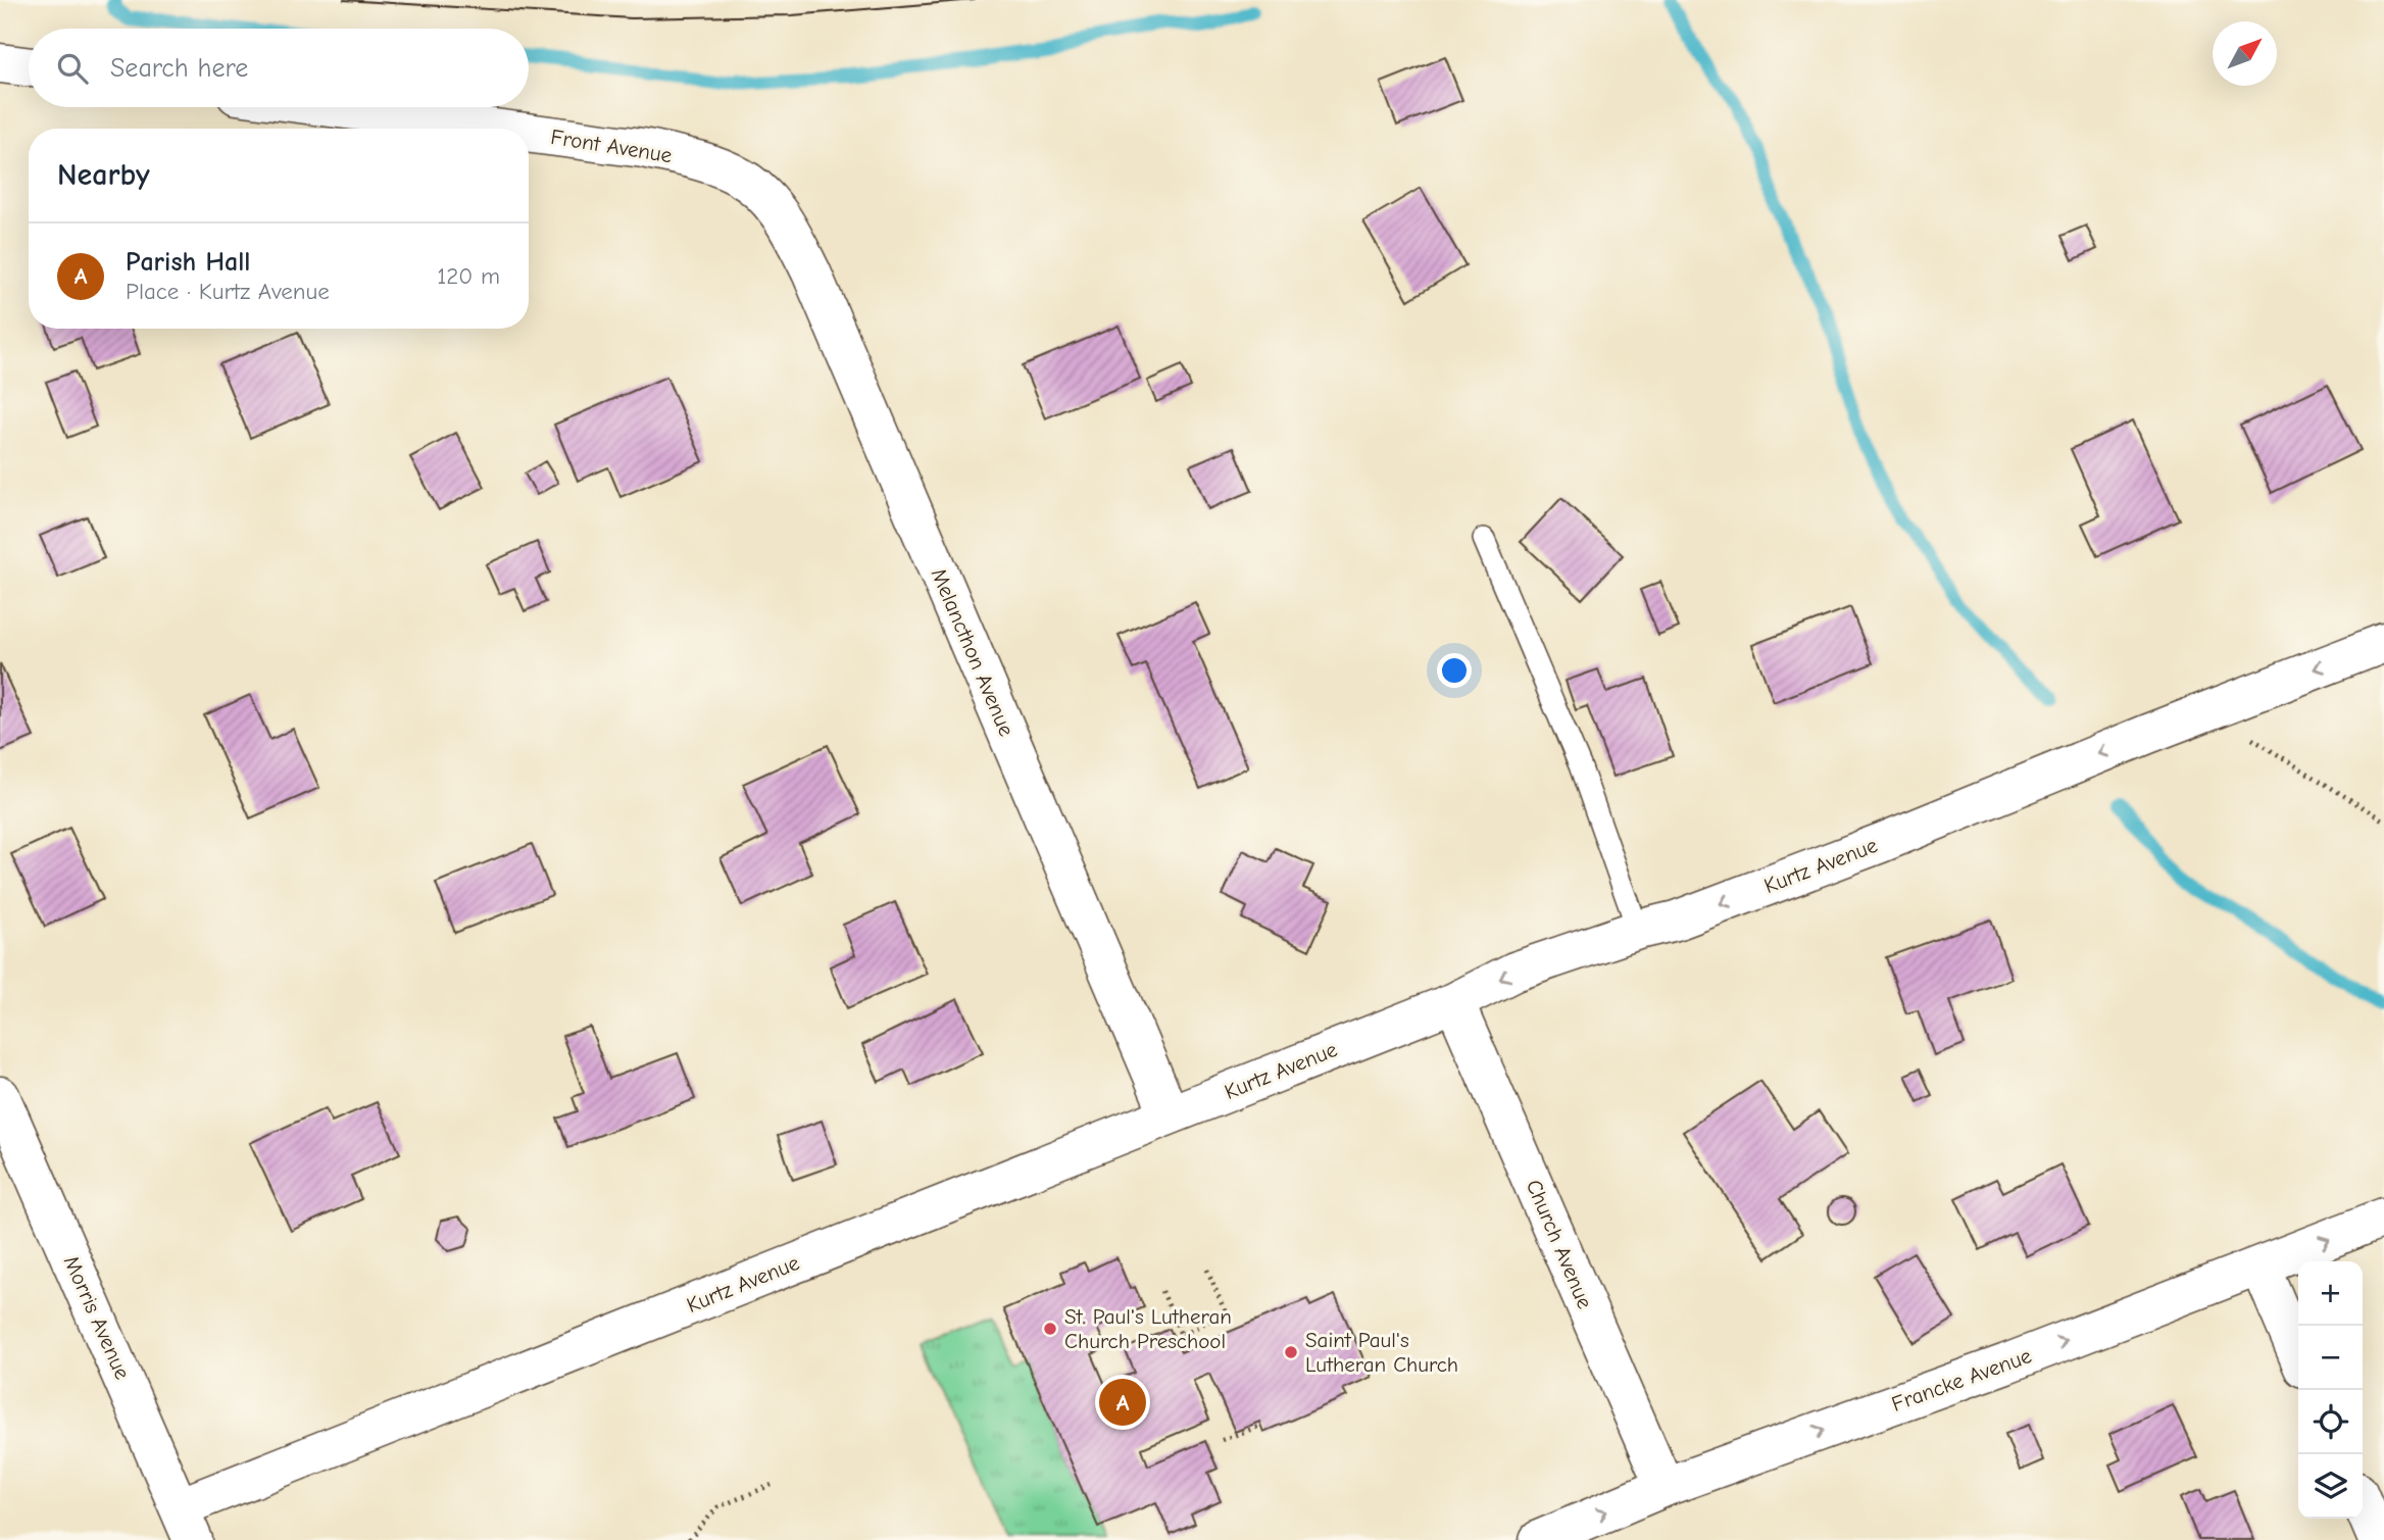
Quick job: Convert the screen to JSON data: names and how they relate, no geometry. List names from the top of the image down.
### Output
{
  "streets": {
    "street": [
      "Front Avenue",
      "Melancthon Avenue",
      "Kurtz Avenue",
      "Church Avenue",
      "Morris Avenue",
      "Francke Avenue"
    ]
  },
  "crossings": [
    ["Front Avenue", "Melancthon Avenue"],
    ["Melancthon Avenue", "Kurtz Avenue"],
    ["Kurtz Avenue", "Church Avenue"],
    ["Kurtz Avenue", "Morris Avenue"],
    ["Church Avenue", "Francke Avenue"]
  ],
  "one_way": ["Kurtz Avenue", "Francke Avenue"],
  "places": ["St. Paul's Lutheran Church Preschool", "Saint Paul's Lutheran Church"],
  "north": "top right",
  "page": {
    "search": "Search here",
    "heading": "Nearby",
    "list": [
      {
        "mark": "A",
        "name": "Parish Hall",
        "note": "Place · Kurtz Avenue",
        "value": "120 m"
      }
    ],
    "map_buttons": ["+", "−"],
    "pins": "A"
  }
}
